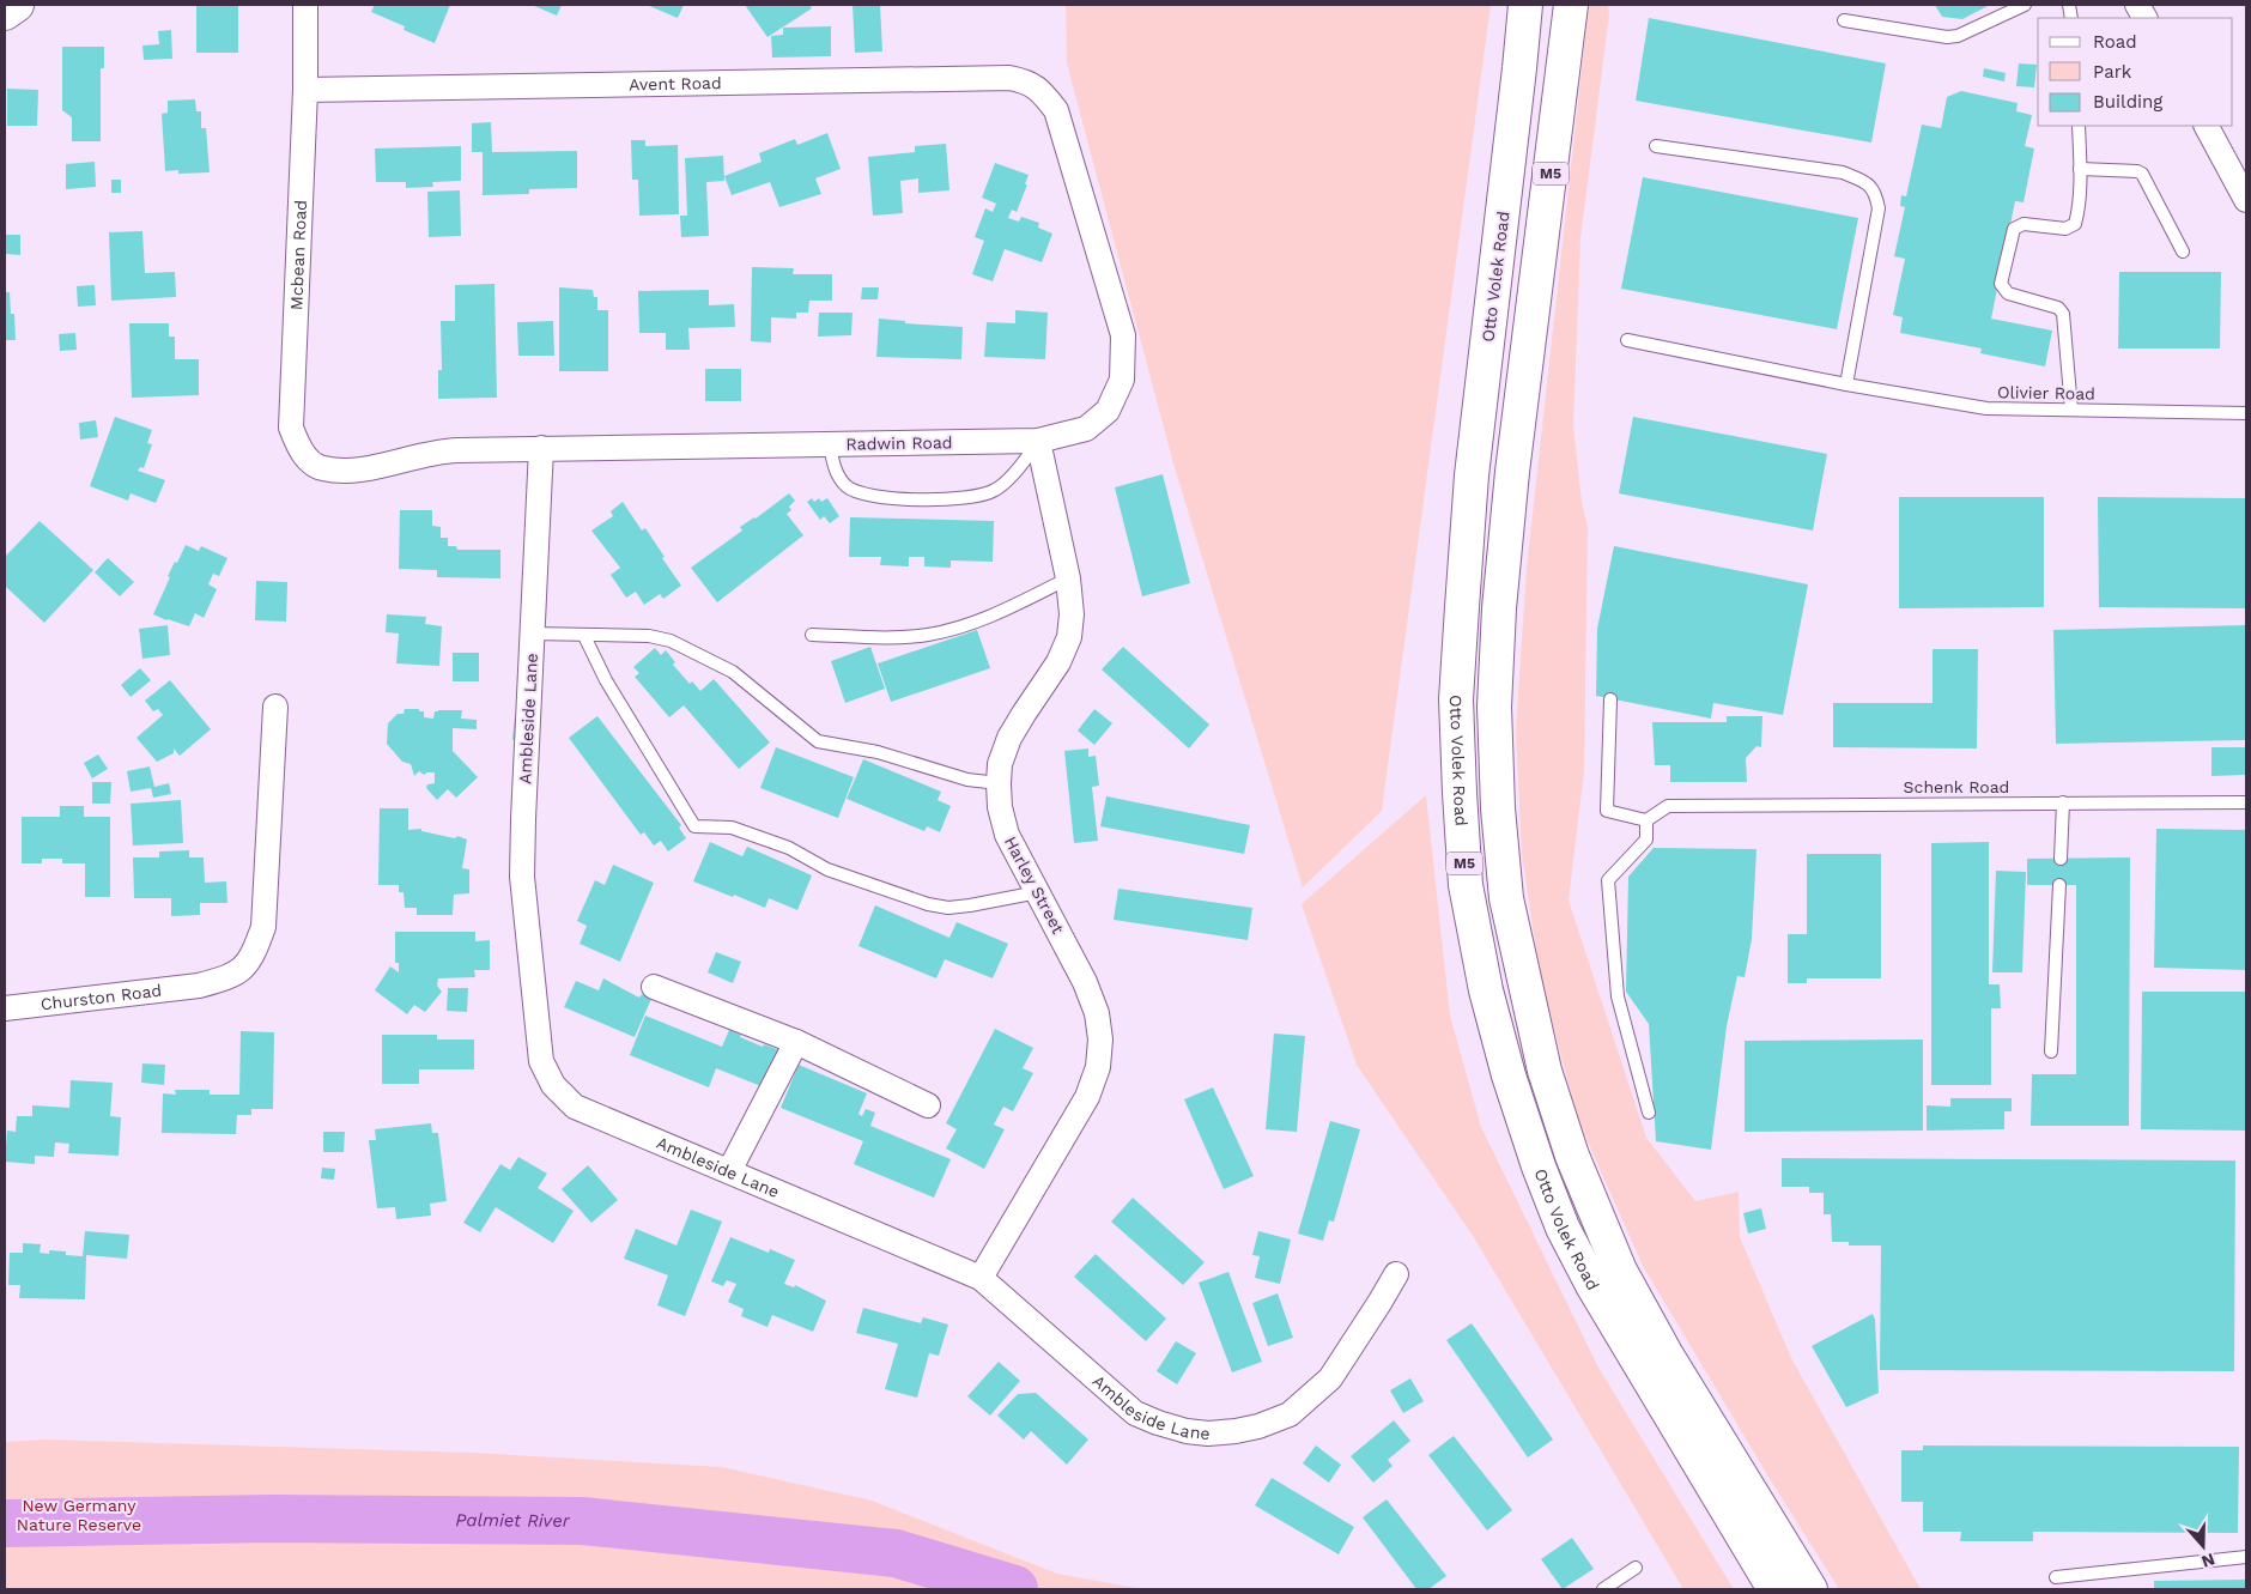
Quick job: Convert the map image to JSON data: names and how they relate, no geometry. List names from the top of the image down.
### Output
{
  "streets": {
    "main road": ["M5", "Otto Volek Road"],
    "street": [
      "Avent Road",
      "Mcbean Road",
      "Radwin Road",
      "Ambleside Lane",
      "Harley Street",
      "Churston Road"
    ],
    "lane": ["Olivier Road", "Schenk Road"]
  },
  "crossings": [
    ["Avent Road", "Mcbean Road"],
    ["Avent Road", "Radwin Road"],
    ["Mcbean Road", "Radwin Road"],
    ["Radwin Road", "Ambleside Lane"],
    ["Radwin Road", "Harley Street"],
    ["Ambleside Lane", "Harley Street"]
  ],
  "water": ["Palmiet River"],
  "parks": ["New Germany Nature Reserve"],
  "legend": ["Road", "Park", "Building"],
  "north": "bottom"
}
